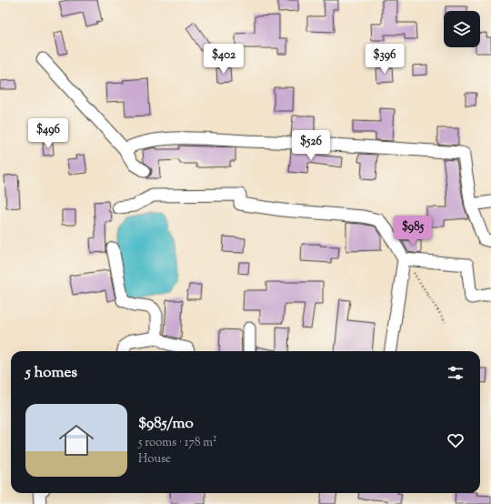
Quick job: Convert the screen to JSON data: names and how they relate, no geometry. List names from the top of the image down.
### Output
{
  "page": {
    "price": [
      "$402",
      "$396",
      "$496",
      "$526",
      "$985"
    ],
    "heading": "5 homes",
    "list": [
      {
        "name": "$985/mo",
        "note": "5 rooms · 178 m² · House"
      }
    ]
  }
}
